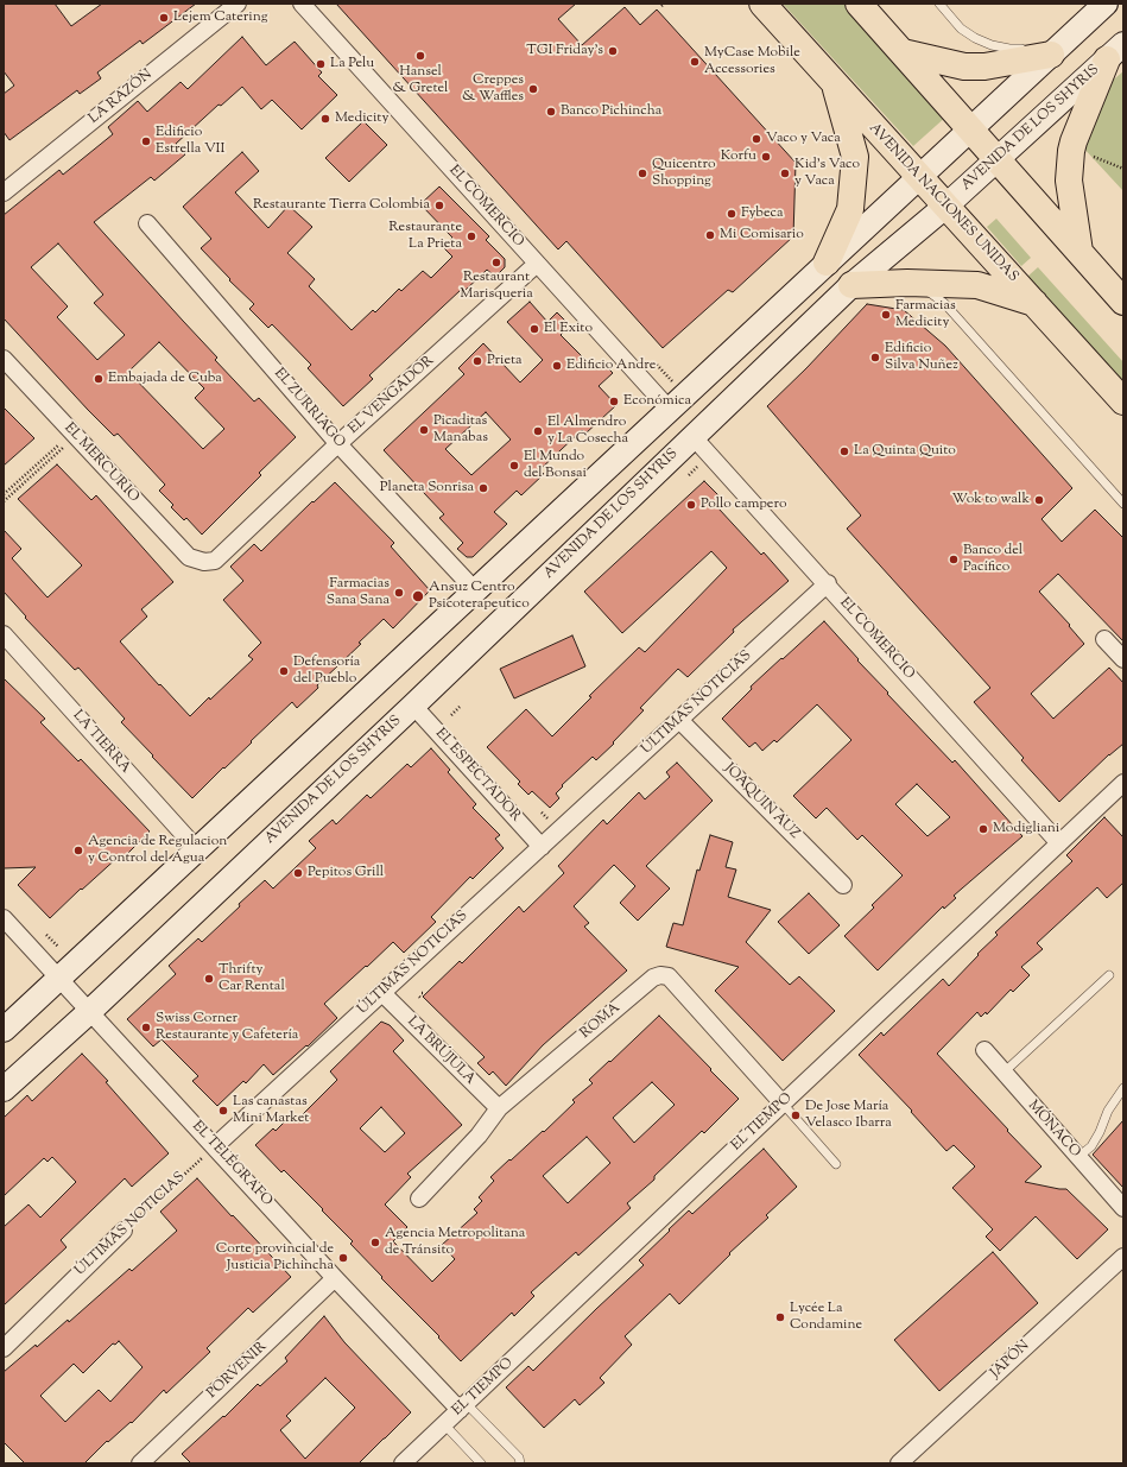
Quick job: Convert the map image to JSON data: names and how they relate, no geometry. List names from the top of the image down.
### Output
{
  "streets": {
    "main road": ["AVENIDA DE LOS SHYRIS", "AVENIDA NACIONES UNIDAS"],
    "street": [
      "LA RAZÓN",
      "EL COMERCIO",
      "EL VENGADOR",
      "EL ZURRIAGO",
      "EL MERCURIO",
      "ÚLTIMAS NOTICIAS",
      "LA TIERRA",
      "EL ESPECTADOR",
      "JOAQUIN AUZ",
      "ROMA",
      "LA BRÚJULA",
      "EL TIEMPO",
      "MÓNACO",
      "EL TELÉGRAFO",
      "JAPÓN",
      "PORVENIR"
    ]
  },
  "crossings": [
    ["AVENIDA DE LOS SHYRIS", "AVENIDA NACIONES UNIDAS"],
    ["AVENIDA DE LOS SHYRIS", "EL COMERCIO"],
    ["AVENIDA DE LOS SHYRIS", "EL ESPECTADOR"],
    ["AVENIDA DE LOS SHYRIS", "EL TELÉGRAFO"],
    ["EL COMERCIO", "EL VENGADOR"],
    ["EL COMERCIO", "ÚLTIMAS NOTICIAS"],
    ["EL COMERCIO", "EL TIEMPO"],
    ["EL VENGADOR", "EL ZURRIAGO"],
    ["EL VENGADOR", "EL MERCURIO"],
    ["ÚLTIMAS NOTICIAS", "EL ESPECTADOR"],
    ["ÚLTIMAS NOTICIAS", "JOAQUIN AUZ"],
    ["ÚLTIMAS NOTICIAS", "LA BRÚJULA"],
    ["ÚLTIMAS NOTICIAS", "EL TELÉGRAFO"],
    ["ROMA", "LA BRÚJULA"],
    ["ROMA", "EL TIEMPO"],
    ["EL TIEMPO", "EL TELÉGRAFO"],
    ["EL TELÉGRAFO", "PORVENIR"]
  ],
  "places": [
    "Lejem Catering",
    "TGI Friday's",
    "Hansel & Gretel",
    "MyCase Mobile Accessories",
    "La Pelu",
    "Creppes & Waffles",
    "Banco Pichincha",
    "Medicity",
    "Vaco y Vaca",
    "Edificio Estrella VII",
    "Korfu",
    "Quicentro Shopping",
    "Kid's Vaco y Vaca",
    "Restaurante Tierra Colombia",
    "Fybeca",
    "Mi Comisario",
    "Restaurante La Prieta",
    "Restaurant Marisqueria",
    "Farmacias Medicity",
    "El Exito",
    "Edificio Silva Nuñez",
    "Prieta",
    "Edificio Andre",
    "Embajada de Cuba",
    "Económica",
    "Picaditas Manabas",
    "El Almendro y La Cosecha",
    "La Quinta Quito",
    "El Mundo del Bonsai",
    "Planeta Sonrisa",
    "Wok to walk",
    "Pollo campero",
    "Banco del Pacífico",
    "Farmacias Sana Sana",
    "Ansuz Centro Psicoterapeutico",
    "Defensoría del Pueblo",
    "Modigliani",
    "Agencia de Regulacion y Control del Agua",
    "Pepitos Grill",
    "Thrifty Car Rental",
    "Swiss Corner Restaurante y Cafetería",
    "Las canastas Mini Market",
    "De Jose María Velasco Ibarra",
    "Agencia Metropolitana de Tránsito",
    "Corte provincial de Justicia Pichincha",
    "Lycée La Condamine"
  ]
}
